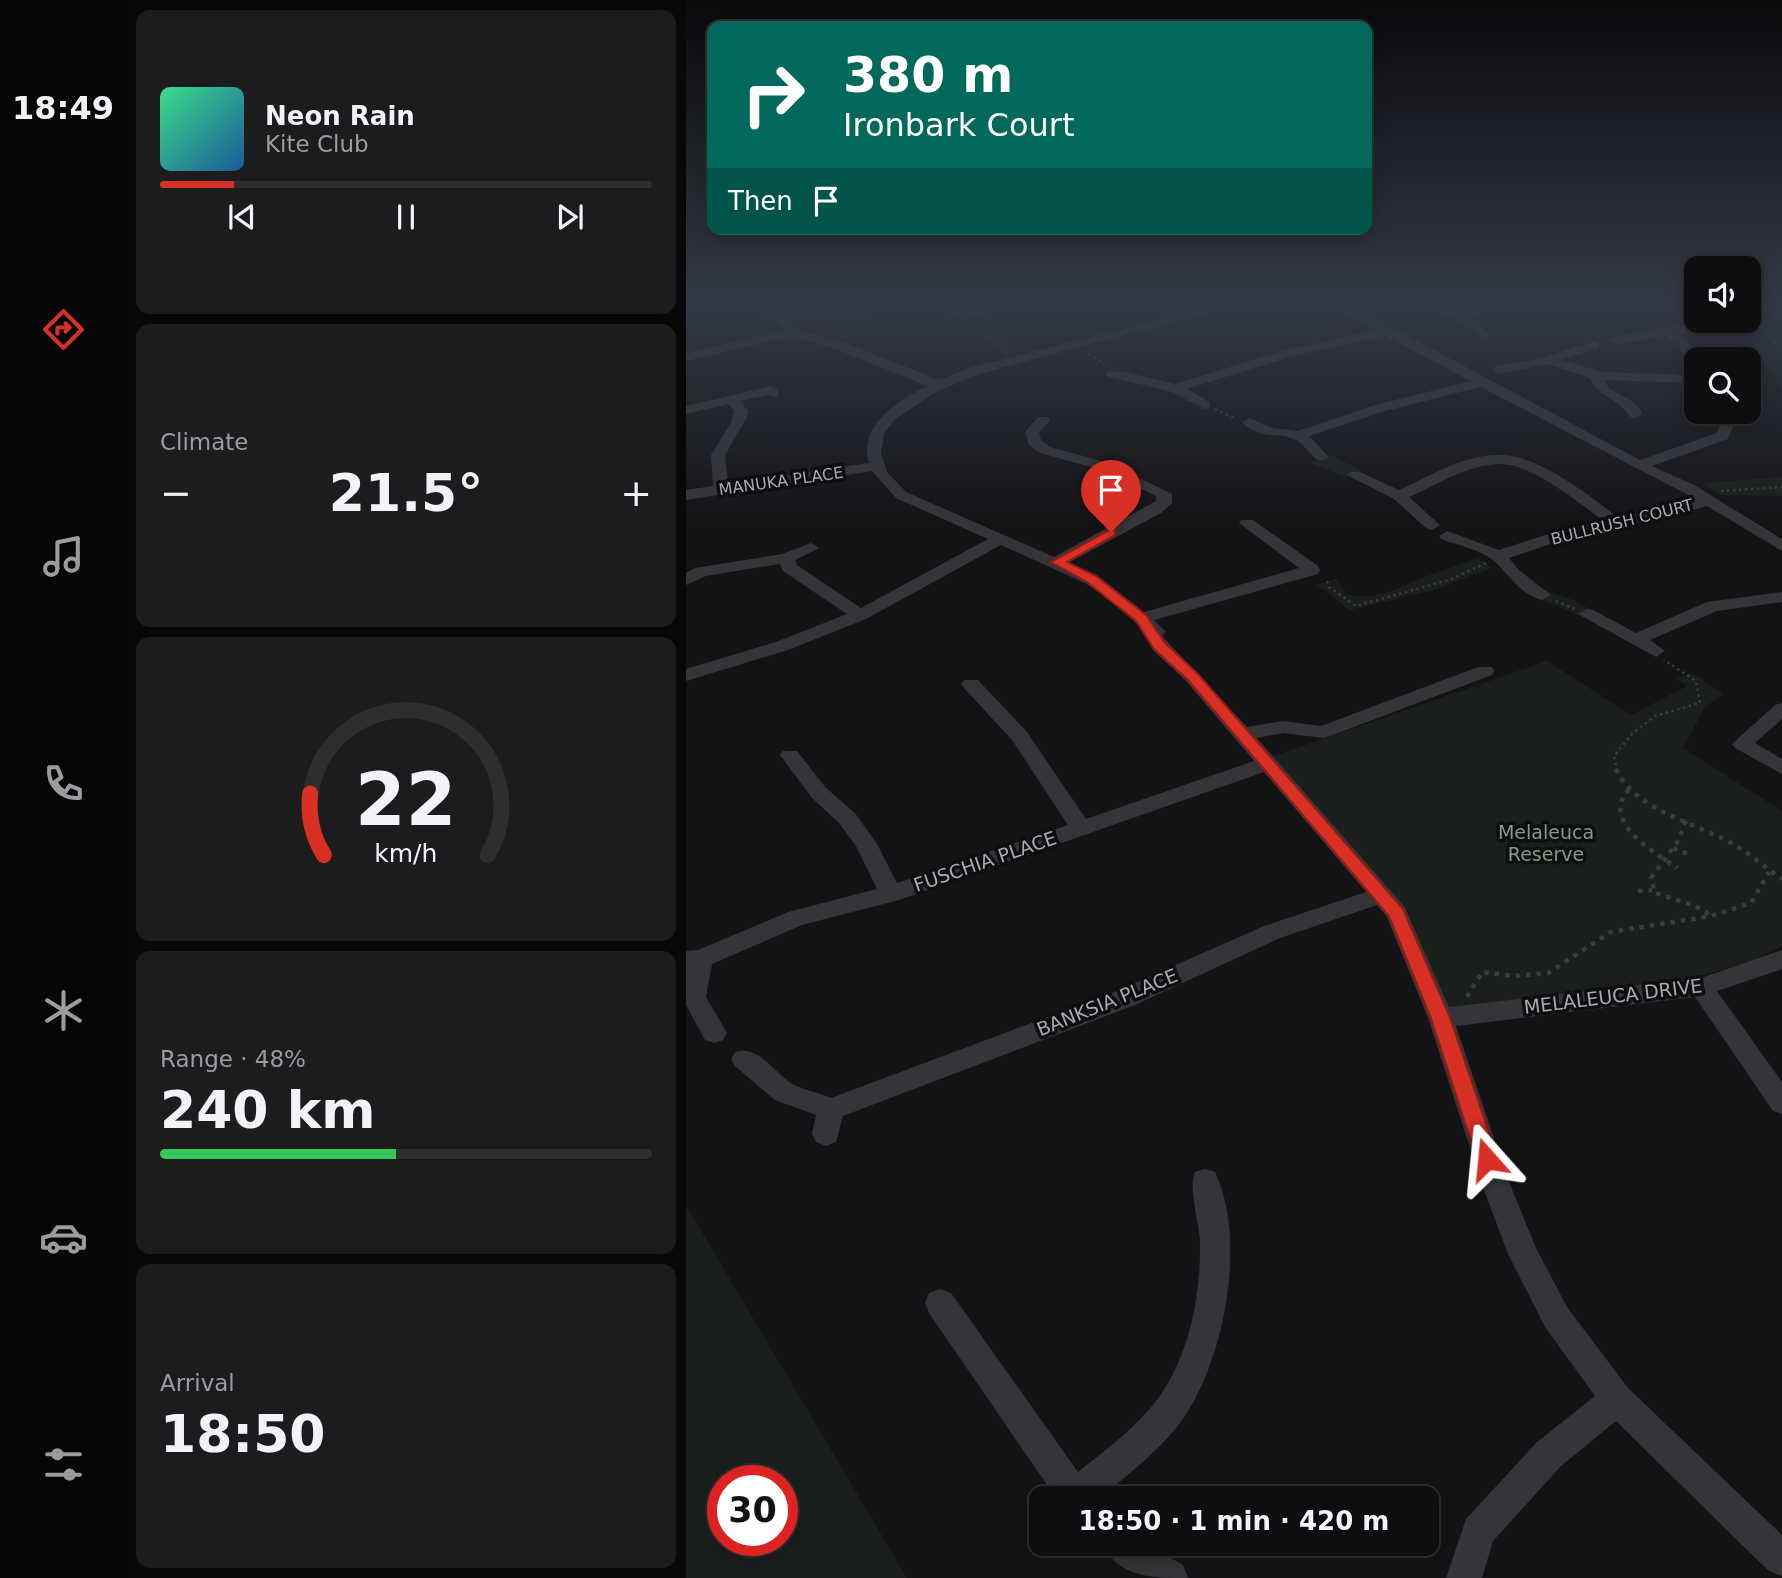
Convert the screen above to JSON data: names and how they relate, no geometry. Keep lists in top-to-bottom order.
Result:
{
  "streets": {
    "street": [
      "MANUKA PLACE",
      "BULLRUSH COURT",
      "FUSCHIA PLACE",
      "MELALEUCA DRIVE",
      "BANKSIA PLACE"
    ]
  },
  "parks": ["Melaleuca Reserve"],
  "page": {
    "tabs": "18:49",
    "turn": ["380 m", "Ironbark Court"],
    "song": ["Neon Rain", "Kite Club"],
    "then": "Then",
    "tile": [
      "Climate",
      ["Range · 48%", "240 km"],
      ["Arrival", "18:50"]
    ],
    "heat": ["−", "21.5°", "+"],
    "limit": "30",
    "trip": "18:50 · 1 min · 420 m",
    "gauge": ["22", "km/h"]
  }
}
